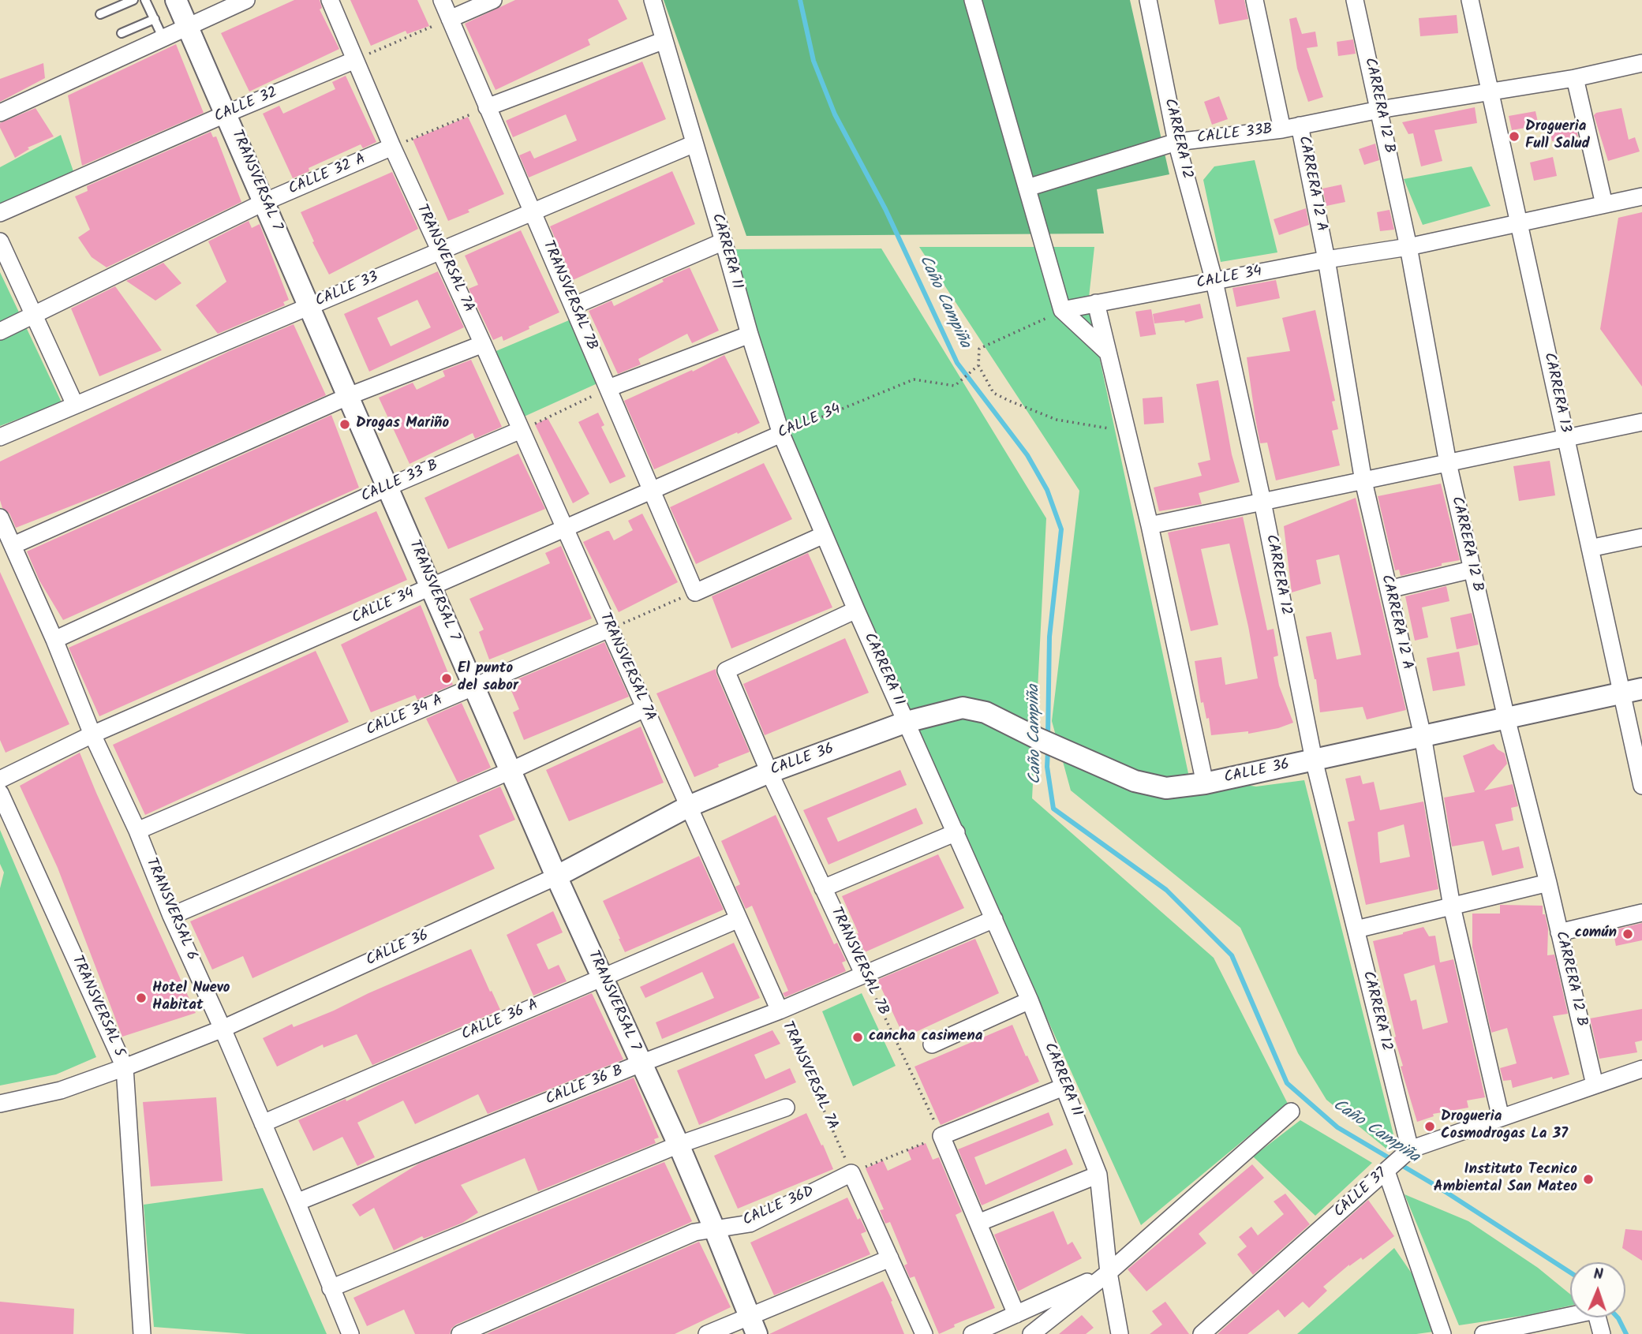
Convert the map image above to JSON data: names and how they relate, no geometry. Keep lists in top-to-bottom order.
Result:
{
  "streets": {
    "street": [
      "CALLE 32",
      "CARRERA 12 B",
      "CALLE 33B",
      "CARRERA 12",
      "CALLE 32 A",
      "TRANSVERSAL 7",
      "CARRERA 12 A",
      "CARRERA 11",
      "TRANSVERSAL 7A",
      "CALLE 34",
      "CALLE 33",
      "TRANSVERSAL 7B",
      "CARRERA 13",
      "CALLE 33 B",
      "CALLE 34 A",
      "CALLE 36",
      "TRANSVERSAL 6",
      "TRANSVERSAL 5",
      "CALLE 36 A",
      "CALLE 36 B",
      "CALLE 37",
      "CALLE 36D"
    ]
  },
  "crossings": [
    ["CALLE 32", "TRANSVERSAL 7"],
    ["CALLE 32", "TRANSVERSAL 7A"],
    ["CARRERA 12 B", "CALLE 33B"],
    ["CARRERA 12 B", "CALLE 34"],
    ["CARRERA 12 B", "CALLE 36"],
    ["CARRERA 12 B", "CALLE 37"],
    ["CALLE 33B", "CARRERA 12"],
    ["CALLE 33B", "CARRERA 12 A"],
    ["CALLE 33B", "CARRERA 13"],
    ["CARRERA 12", "CALLE 34"],
    ["CARRERA 12", "CALLE 36"],
    ["CARRERA 12", "CALLE 37"],
    ["CALLE 32 A", "TRANSVERSAL 7"],
    ["CALLE 32 A", "TRANSVERSAL 7A"],
    ["TRANSVERSAL 7", "CALLE 34"],
    ["TRANSVERSAL 7", "CALLE 33"],
    ["TRANSVERSAL 7", "CALLE 33 B"],
    ["TRANSVERSAL 7", "CALLE 34 A"],
    ["TRANSVERSAL 7", "CALLE 36"],
    ["TRANSVERSAL 7", "CALLE 36 A"],
    ["TRANSVERSAL 7", "CALLE 36 B"],
    ["TRANSVERSAL 7", "CALLE 36D"],
    ["CARRERA 12 A", "CALLE 34"],
    ["CARRERA 12 A", "CALLE 36"],
    ["CARRERA 12 A", "CALLE 37"],
    ["CARRERA 11", "CALLE 34"],
    ["CARRERA 11", "CALLE 33"],
    ["CARRERA 11", "TRANSVERSAL 7B"],
    ["CARRERA 11", "CALLE 36"],
    ["CARRERA 11", "CALLE 36 B"],
    ["TRANSVERSAL 7A", "CALLE 34"],
    ["TRANSVERSAL 7A", "CALLE 33"],
    ["TRANSVERSAL 7A", "CALLE 33 B"],
    ["TRANSVERSAL 7A", "CALLE 34 A"],
    ["TRANSVERSAL 7A", "CALLE 36"],
    ["TRANSVERSAL 7A", "CALLE 36 A"],
    ["TRANSVERSAL 7A", "CALLE 36 B"],
    ["TRANSVERSAL 7A", "CALLE 36D"],
    ["CALLE 34", "TRANSVERSAL 7B"],
    ["CALLE 34", "CARRERA 13"],
    ["CALLE 34", "TRANSVERSAL 6"],
    ["CALLE 33", "TRANSVERSAL 7B"],
    ["TRANSVERSAL 7B", "CALLE 36"],
    ["TRANSVERSAL 7B", "CALLE 36 B"],
    ["CARRERA 13", "CALLE 36"],
    ["CALLE 33 B", "TRANSVERSAL 6"],
    ["CALLE 34 A", "TRANSVERSAL 6"],
    ["CALLE 36", "TRANSVERSAL 6"],
    ["CALLE 36", "TRANSVERSAL 5"],
    ["TRANSVERSAL 6", "CALLE 36 A"],
    ["TRANSVERSAL 6", "CALLE 36 B"]
  ],
  "water": ["Caño Campiña"],
  "places": [
    "Drogueria Full Salud",
    "Drogas Mariño",
    "El punto del sabor",
    "común",
    "Hotel Nuevo Habitat",
    "cancha casimena",
    "Drogueria Cosmodrogas La 37",
    "Instituto Tecnico Ambiental San Mateo"
  ],
  "north": "top"
}
